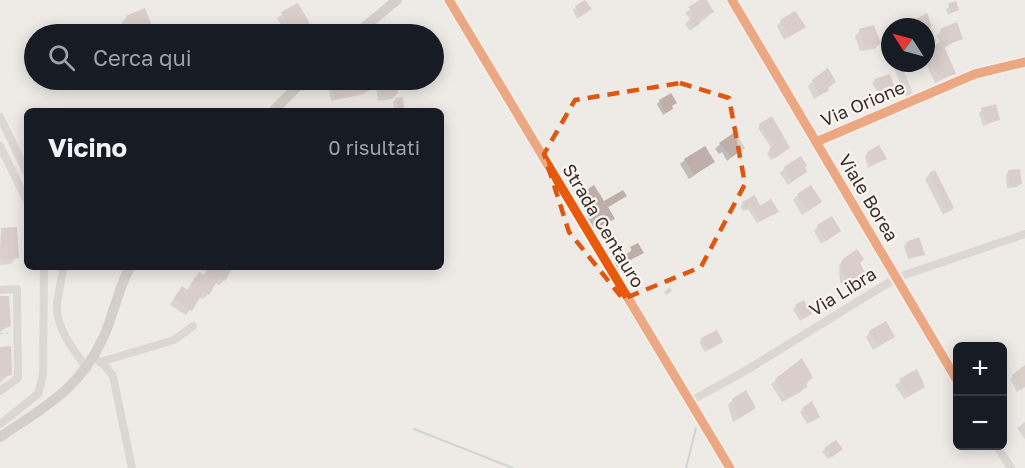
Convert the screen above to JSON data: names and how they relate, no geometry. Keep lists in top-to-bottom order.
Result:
{
  "streets": {
    "street": [
      "Via Orione",
      "Viale Borea",
      "Strada Centauro",
      "Via Libra"
    ]
  },
  "crossings": [
    ["Via Orione", "Viale Borea"],
    ["Viale Borea", "Via Libra"],
    ["Strada Centauro", "Via Libra"]
  ],
  "north": "top left",
  "page": {
    "search": "Cerca qui",
    "heading": ["Vicino", "0 risultati"],
    "map_buttons": ["+", "−"]
  }
}
